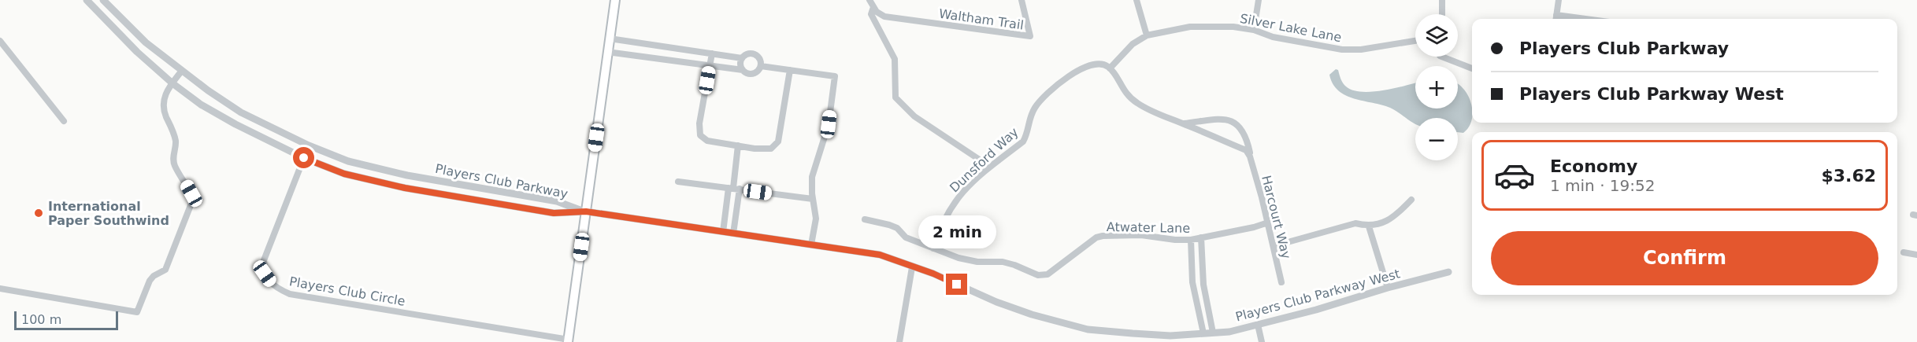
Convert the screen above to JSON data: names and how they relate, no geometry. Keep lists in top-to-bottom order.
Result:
{
  "streets": {
    "street": [
      "Waltham Trail",
      "Silver Lake Lane",
      "Dunsford Way",
      "Players Club Parkway",
      "Harcourt Way",
      "Atwater Lane",
      "Players Club Circle",
      "Players Club Parkway West"
    ]
  },
  "crossings": [
    ["Silver Lake Lane", "Dunsford Way"],
    ["Silver Lake Lane", "Harcourt Way"],
    ["Dunsford Way", "Harcourt Way"],
    ["Dunsford Way", "Atwater Lane"],
    ["Players Club Parkway", "Players Club Circle"],
    ["Players Club Parkway", "Players Club Parkway West"],
    ["Harcourt Way", "Atwater Lane"]
  ],
  "places": ["International Paper Southwind"],
  "scale_bar": "100 m",
  "page": {
    "map_buttons": ["+", "−"],
    "banner": ["Players Club Parkway", "Players Club Parkway West"],
    "list": [
      {
        "name": "Economy",
        "note": "1 min · 19:52",
        "value": "$3.62"
      }
    ],
    "bubble": "2 min",
    "buttons": "Confirm",
    "scale": "100 m"
  }
}
